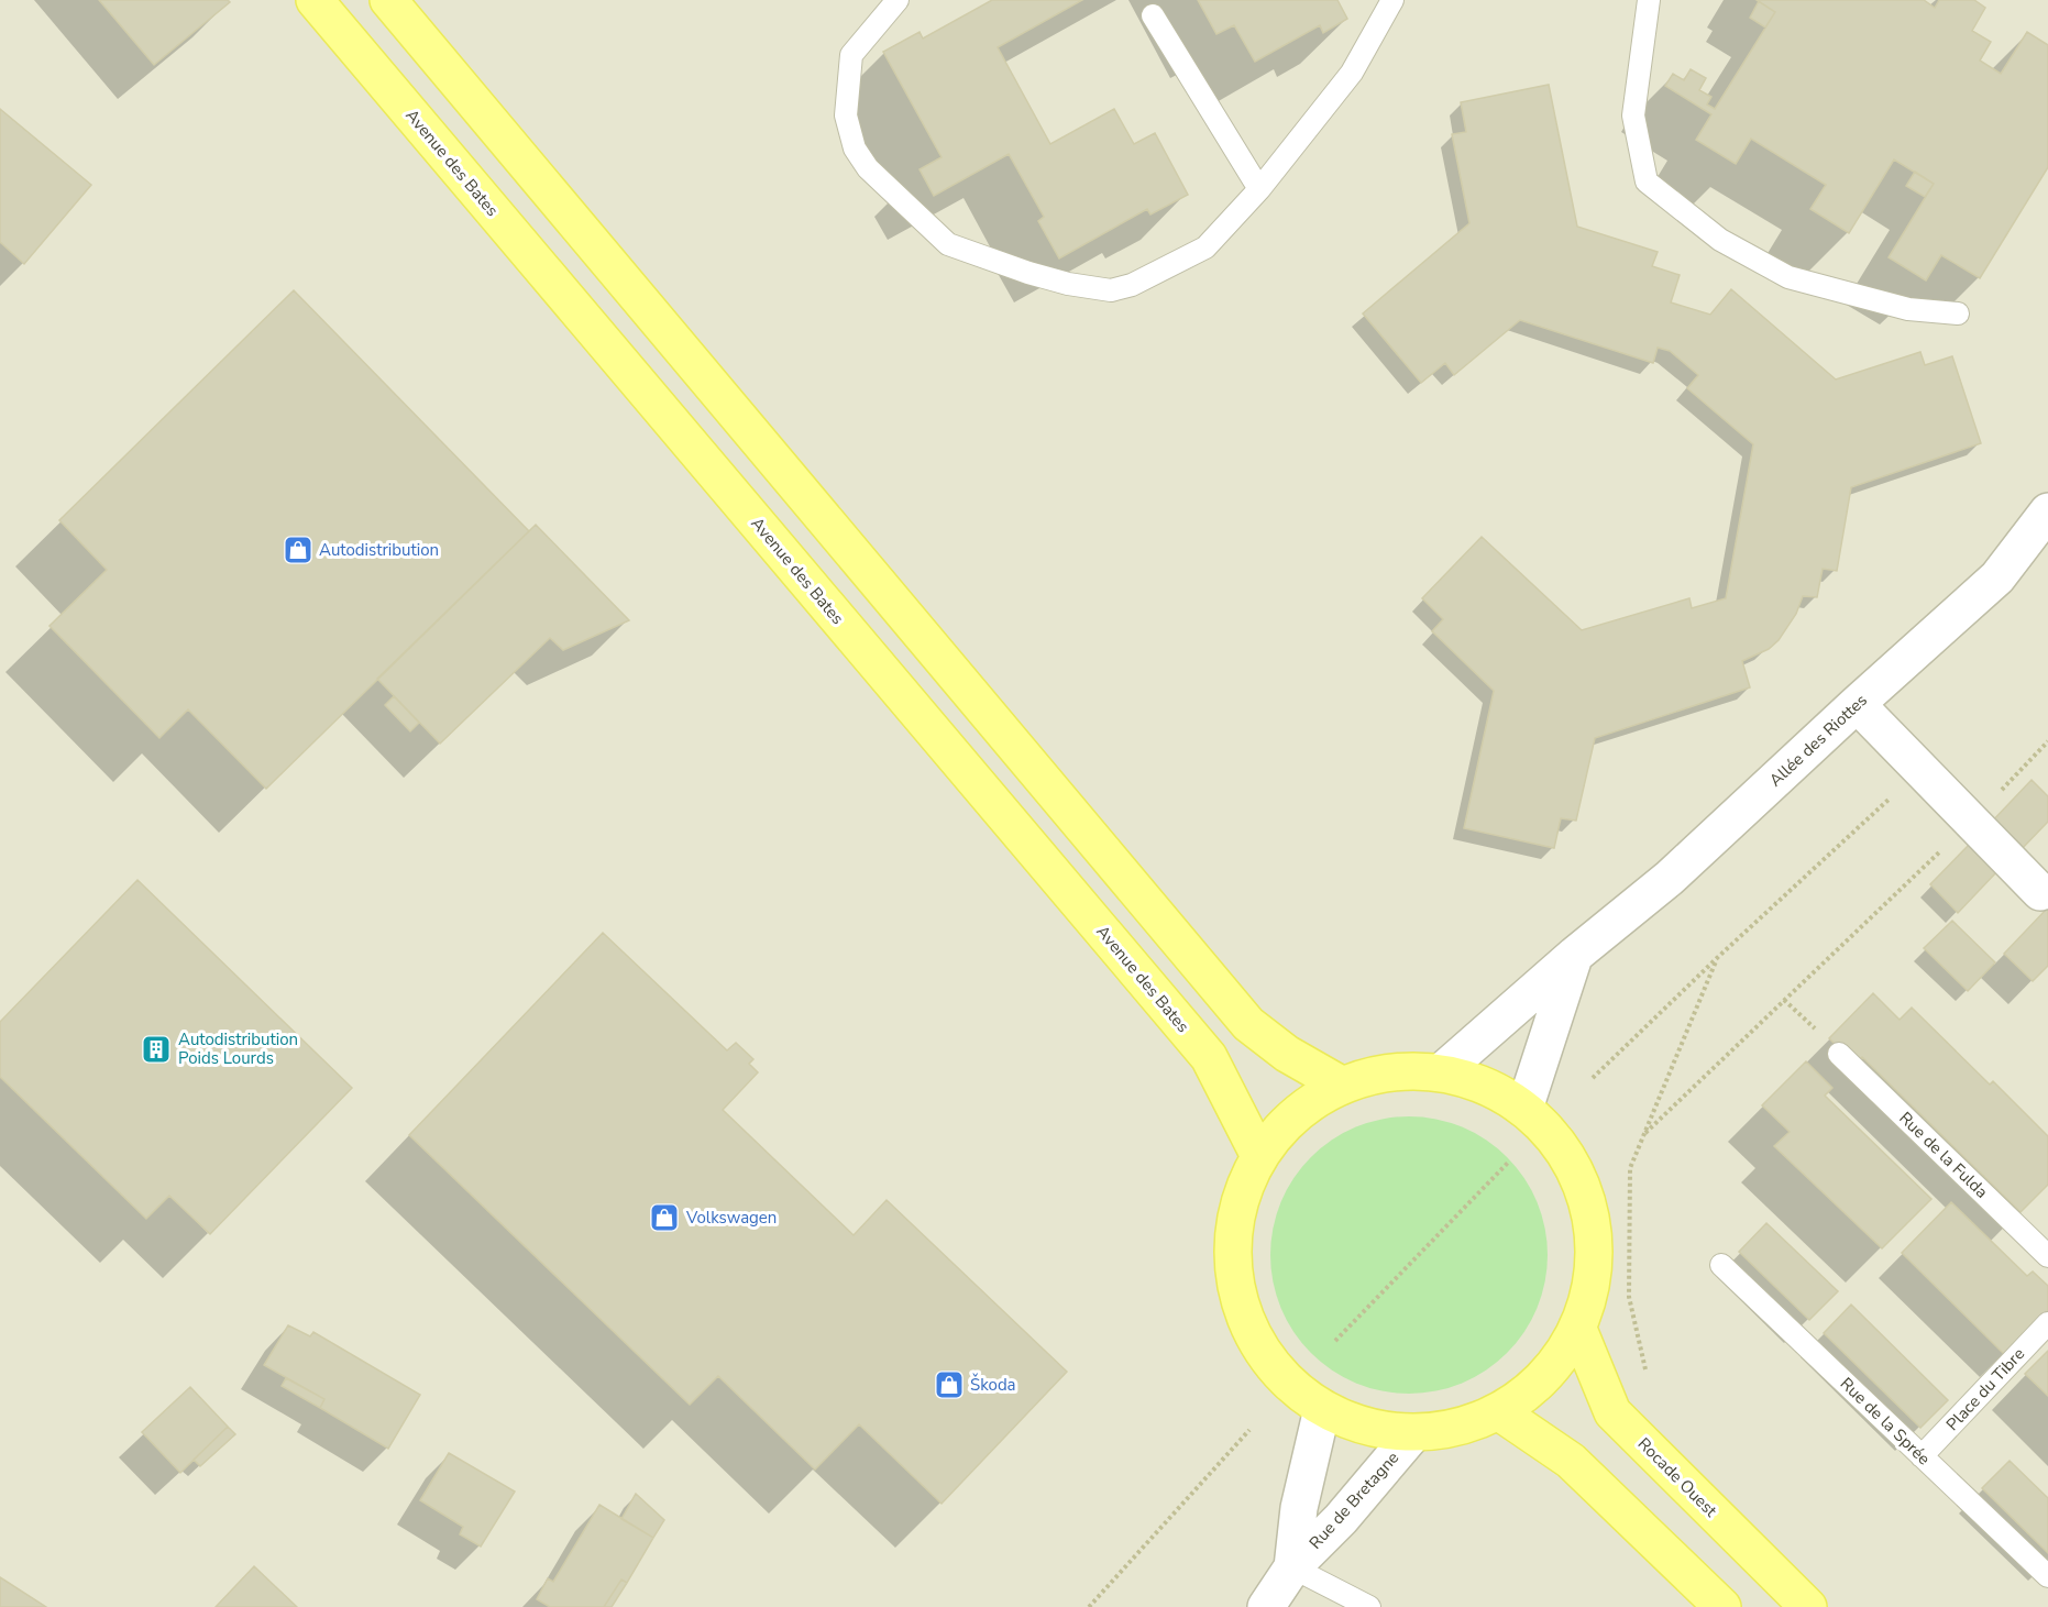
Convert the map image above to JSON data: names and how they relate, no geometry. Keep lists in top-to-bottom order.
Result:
{
  "streets": {
    "main road": ["Avenue des Bates", "Rocade Ouest"],
    "street": ["Allée des Riottes", "Rue de Bretagne"],
    "lane": ["Rue de la Fulda", "Place du Tibre", "Rue de la Sprée"]
  },
  "crossings": [
    ["Place du Tibre", "Rue de la Sprée"]
  ],
  "places": {
    "shop": ["Autodistribution", "Volkswagen", "Škoda"],
    "building": ["Autodistribution Poids Lourds"]
  }
}
